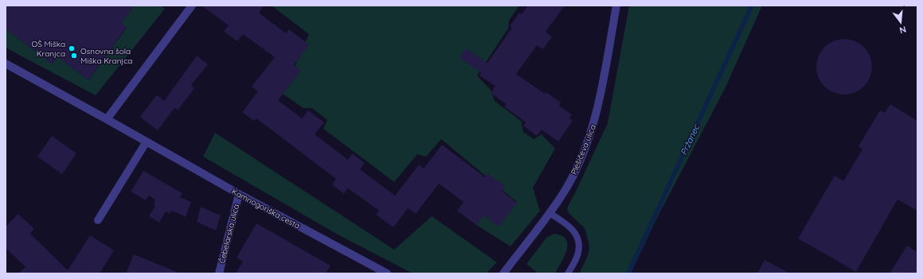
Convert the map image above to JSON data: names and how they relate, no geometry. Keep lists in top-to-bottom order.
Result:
{
  "streets": {
    "street": ["Plešičeva ulica", "Kamnogoriška cesta", "Čebelarska ulica"]
  },
  "crossings": [
    ["Kamnogoriška cesta", "Čebelarska ulica"]
  ],
  "water": ["Pržanec"],
  "places": ["OŠ Miška Kranjca", "Osnovna šola Miška Kranjca"],
  "north": "bottom"
}
